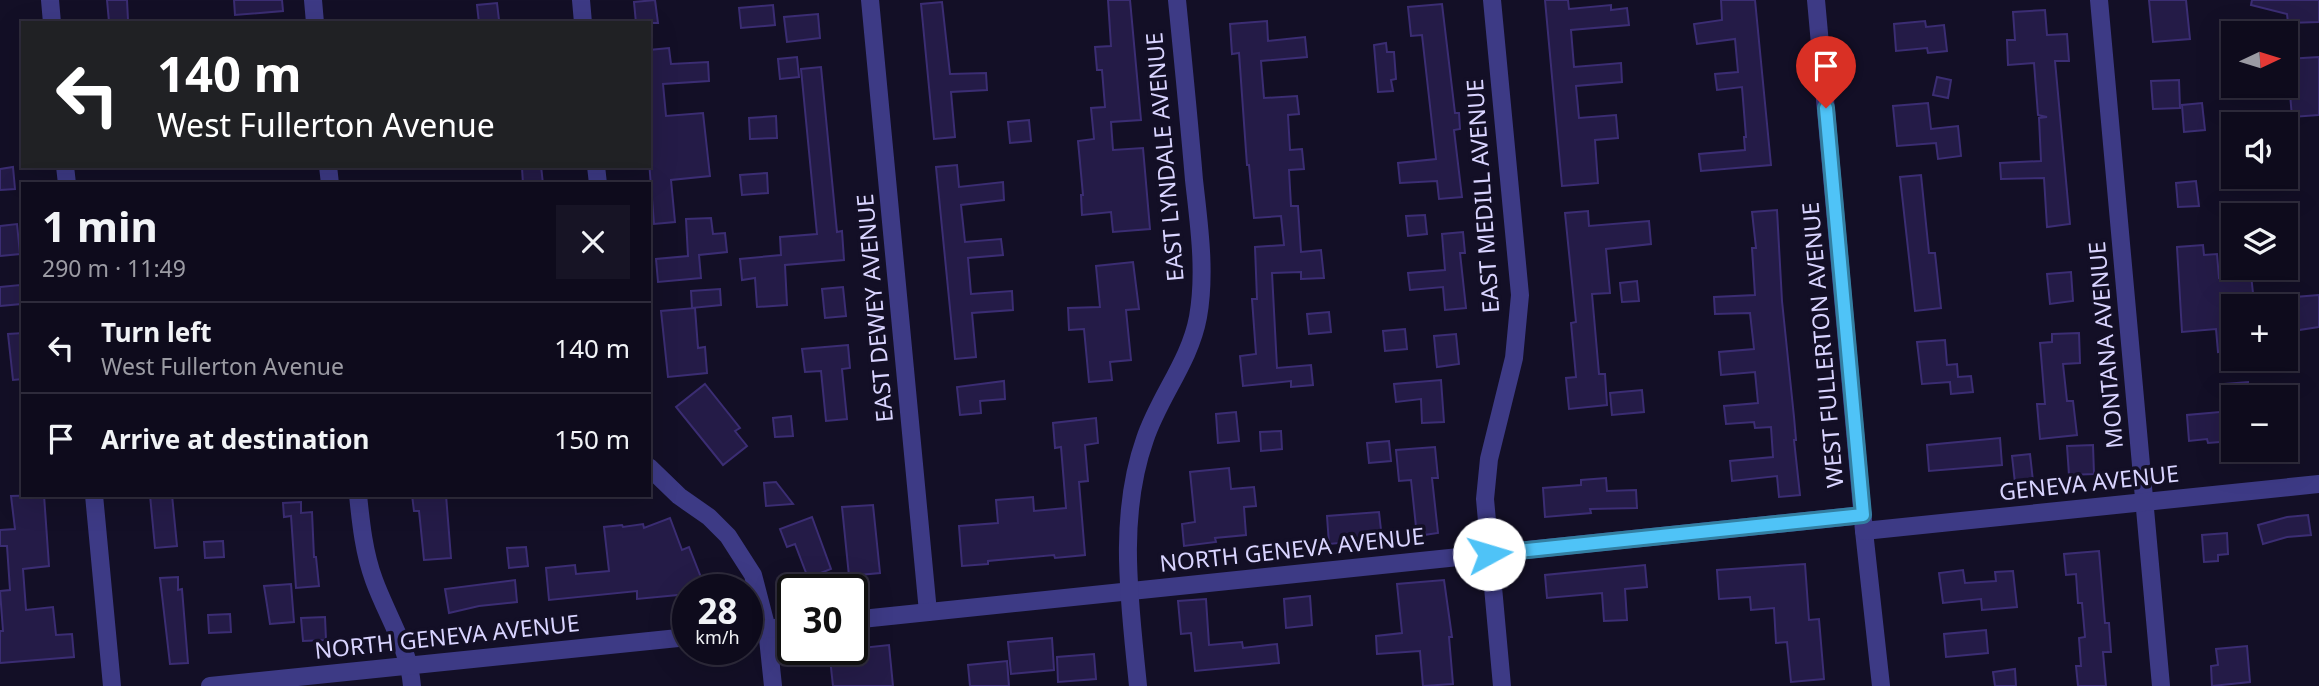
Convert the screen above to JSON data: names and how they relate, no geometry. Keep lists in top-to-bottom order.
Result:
{
  "streets": {
    "street": [
      "EAST LYNDALE AVENUE",
      "EAST MEDILL AVENUE",
      "EAST DEWEY AVENUE",
      "WEST FULLERTON AVENUE",
      "MONTANA AVENUE",
      "GENEVA AVENUE",
      "NORTH GENEVA AVENUE"
    ]
  },
  "crossings": [
    ["EAST LYNDALE AVENUE", "NORTH GENEVA AVENUE"],
    ["EAST MEDILL AVENUE", "NORTH GENEVA AVENUE"],
    ["EAST DEWEY AVENUE", "NORTH GENEVA AVENUE"],
    ["WEST FULLERTON AVENUE", "GENEVA AVENUE"],
    ["WEST FULLERTON AVENUE", "NORTH GENEVA AVENUE"],
    ["MONTANA AVENUE", "GENEVA AVENUE"],
    ["GENEVA AVENUE", "NORTH GENEVA AVENUE"]
  ],
  "north": "right",
  "page": {
    "map_buttons": ["+", "−"],
    "turn": ["140 m", "West Fullerton Avenue"],
    "heading": ["1 min", "290 m · 11:49"],
    "list": [
      {
        "name": "Turn left",
        "note": "West Fullerton Avenue",
        "value": "140 m"
      },
      {
        "name": "Arrive at destination",
        "value": "150 m"
      }
    ],
    "speed": "28 km/h",
    "limit": "30"
  }
}
